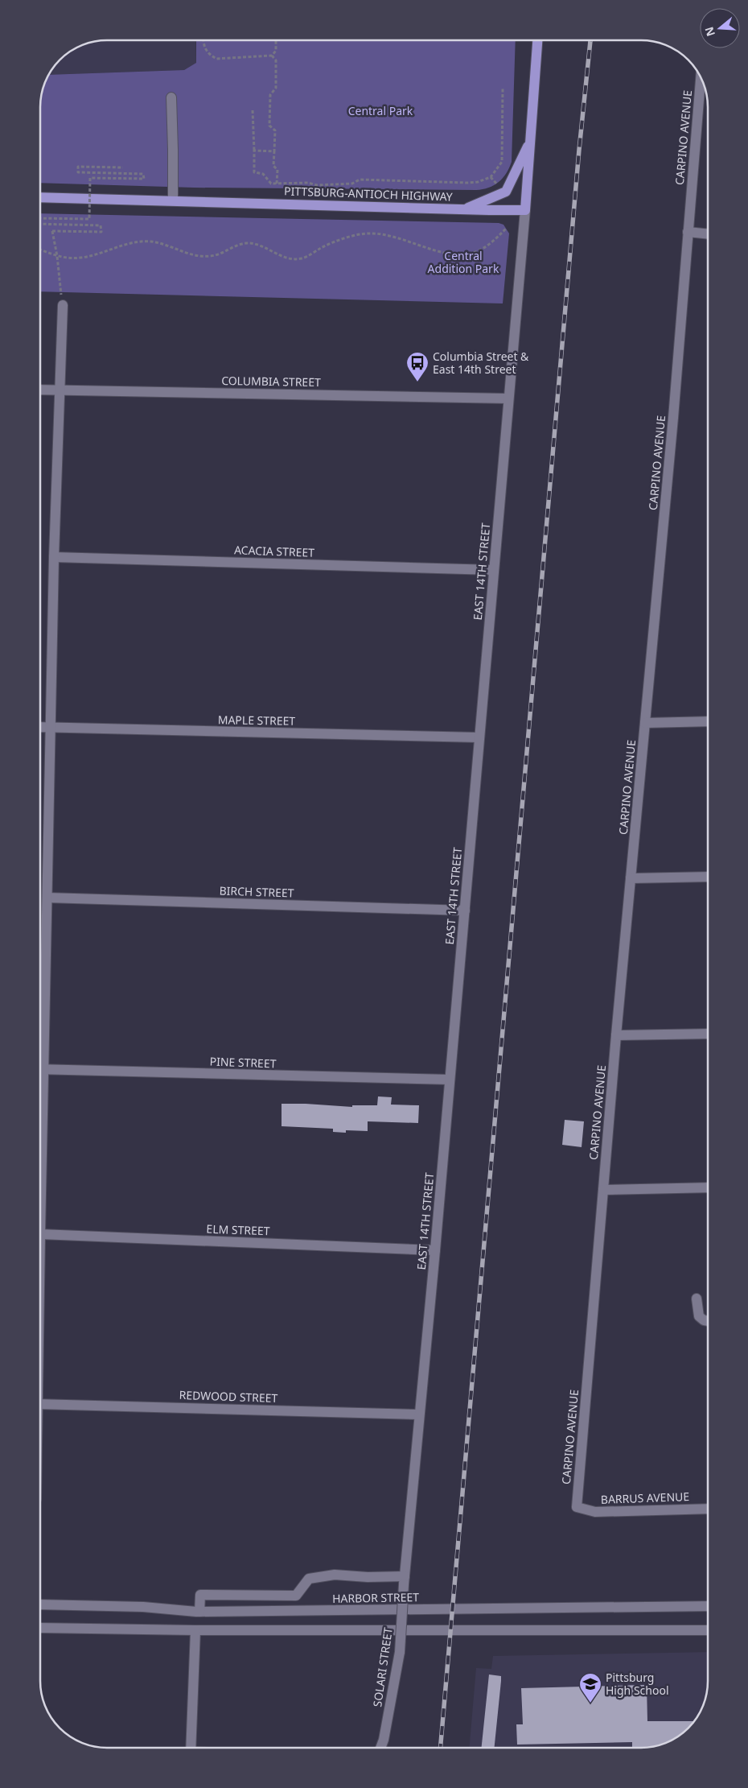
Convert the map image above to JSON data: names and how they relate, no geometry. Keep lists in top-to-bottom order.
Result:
{
  "streets": {
    "main road": ["PITTSBURG-ANTIOCH HIGHWAY"],
    "street": [
      "CARPINO AVENUE",
      "COLUMBIA STREET",
      "ACACIA STREET",
      "EAST 14TH STREET",
      "MAPLE STREET",
      "BIRCH STREET",
      "PINE STREET",
      "ELM STREET",
      "REDWOOD STREET",
      "BARRUS AVENUE",
      "HARBOR STREET",
      "SOLARI STREET"
    ]
  },
  "crossings": [
    ["CARPINO AVENUE", "BARRUS AVENUE"],
    ["PITTSBURG-ANTIOCH HIGHWAY", "EAST 14TH STREET"],
    ["COLUMBIA STREET", "EAST 14TH STREET"],
    ["ACACIA STREET", "EAST 14TH STREET"],
    ["EAST 14TH STREET", "MAPLE STREET"],
    ["EAST 14TH STREET", "BIRCH STREET"],
    ["EAST 14TH STREET", "PINE STREET"],
    ["EAST 14TH STREET", "ELM STREET"],
    ["EAST 14TH STREET", "REDWOOD STREET"],
    ["EAST 14TH STREET", "SOLARI STREET"]
  ],
  "parks": ["Central Park", "Central Addition Park"],
  "places": {
    "bus stop": ["Columbia Street & East 14th Street"],
    "school or university": ["Pittsburg High School"]
  },
  "north": "left"
}
